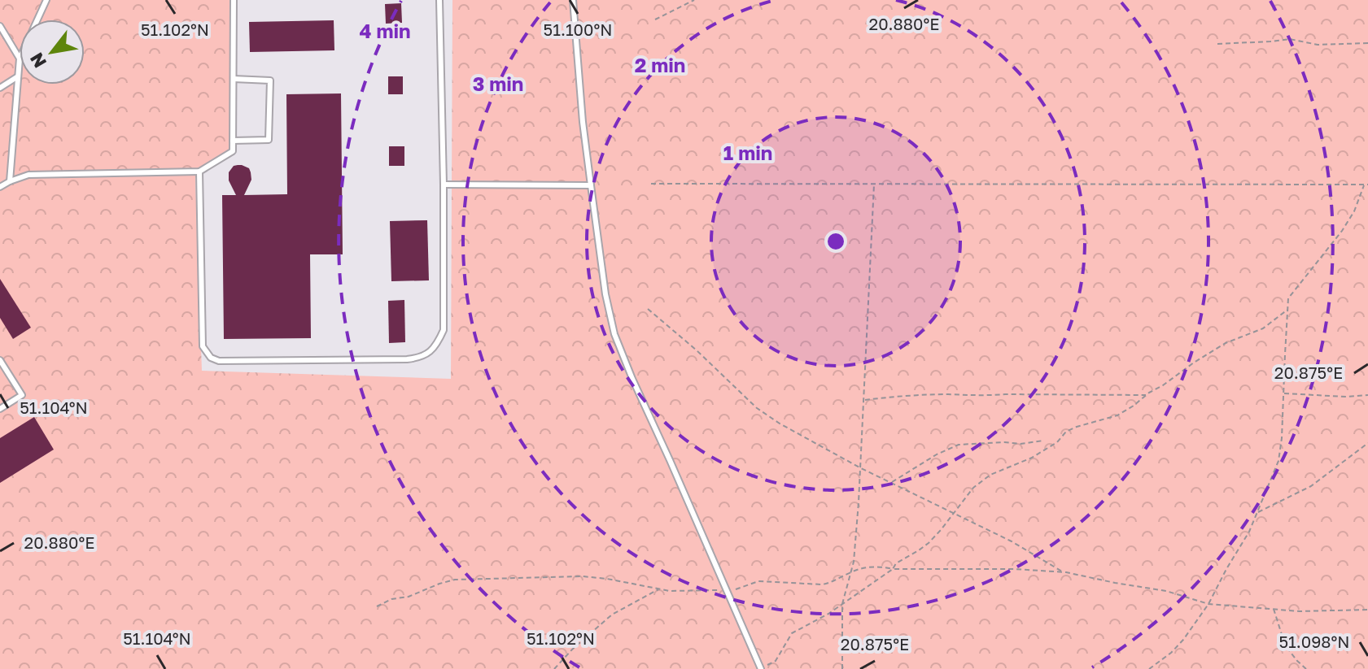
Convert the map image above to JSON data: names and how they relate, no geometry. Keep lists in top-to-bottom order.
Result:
{
  "north": "bottom left",
  "coordinates": [
    "20.880°E",
    "51.102°N",
    "51.100°N",
    "20.875°E",
    "51.104°N",
    "51.098°N"
  ],
  "rings": [
    "4 min",
    "2 min",
    "3 min",
    "1 min"
  ]
}
